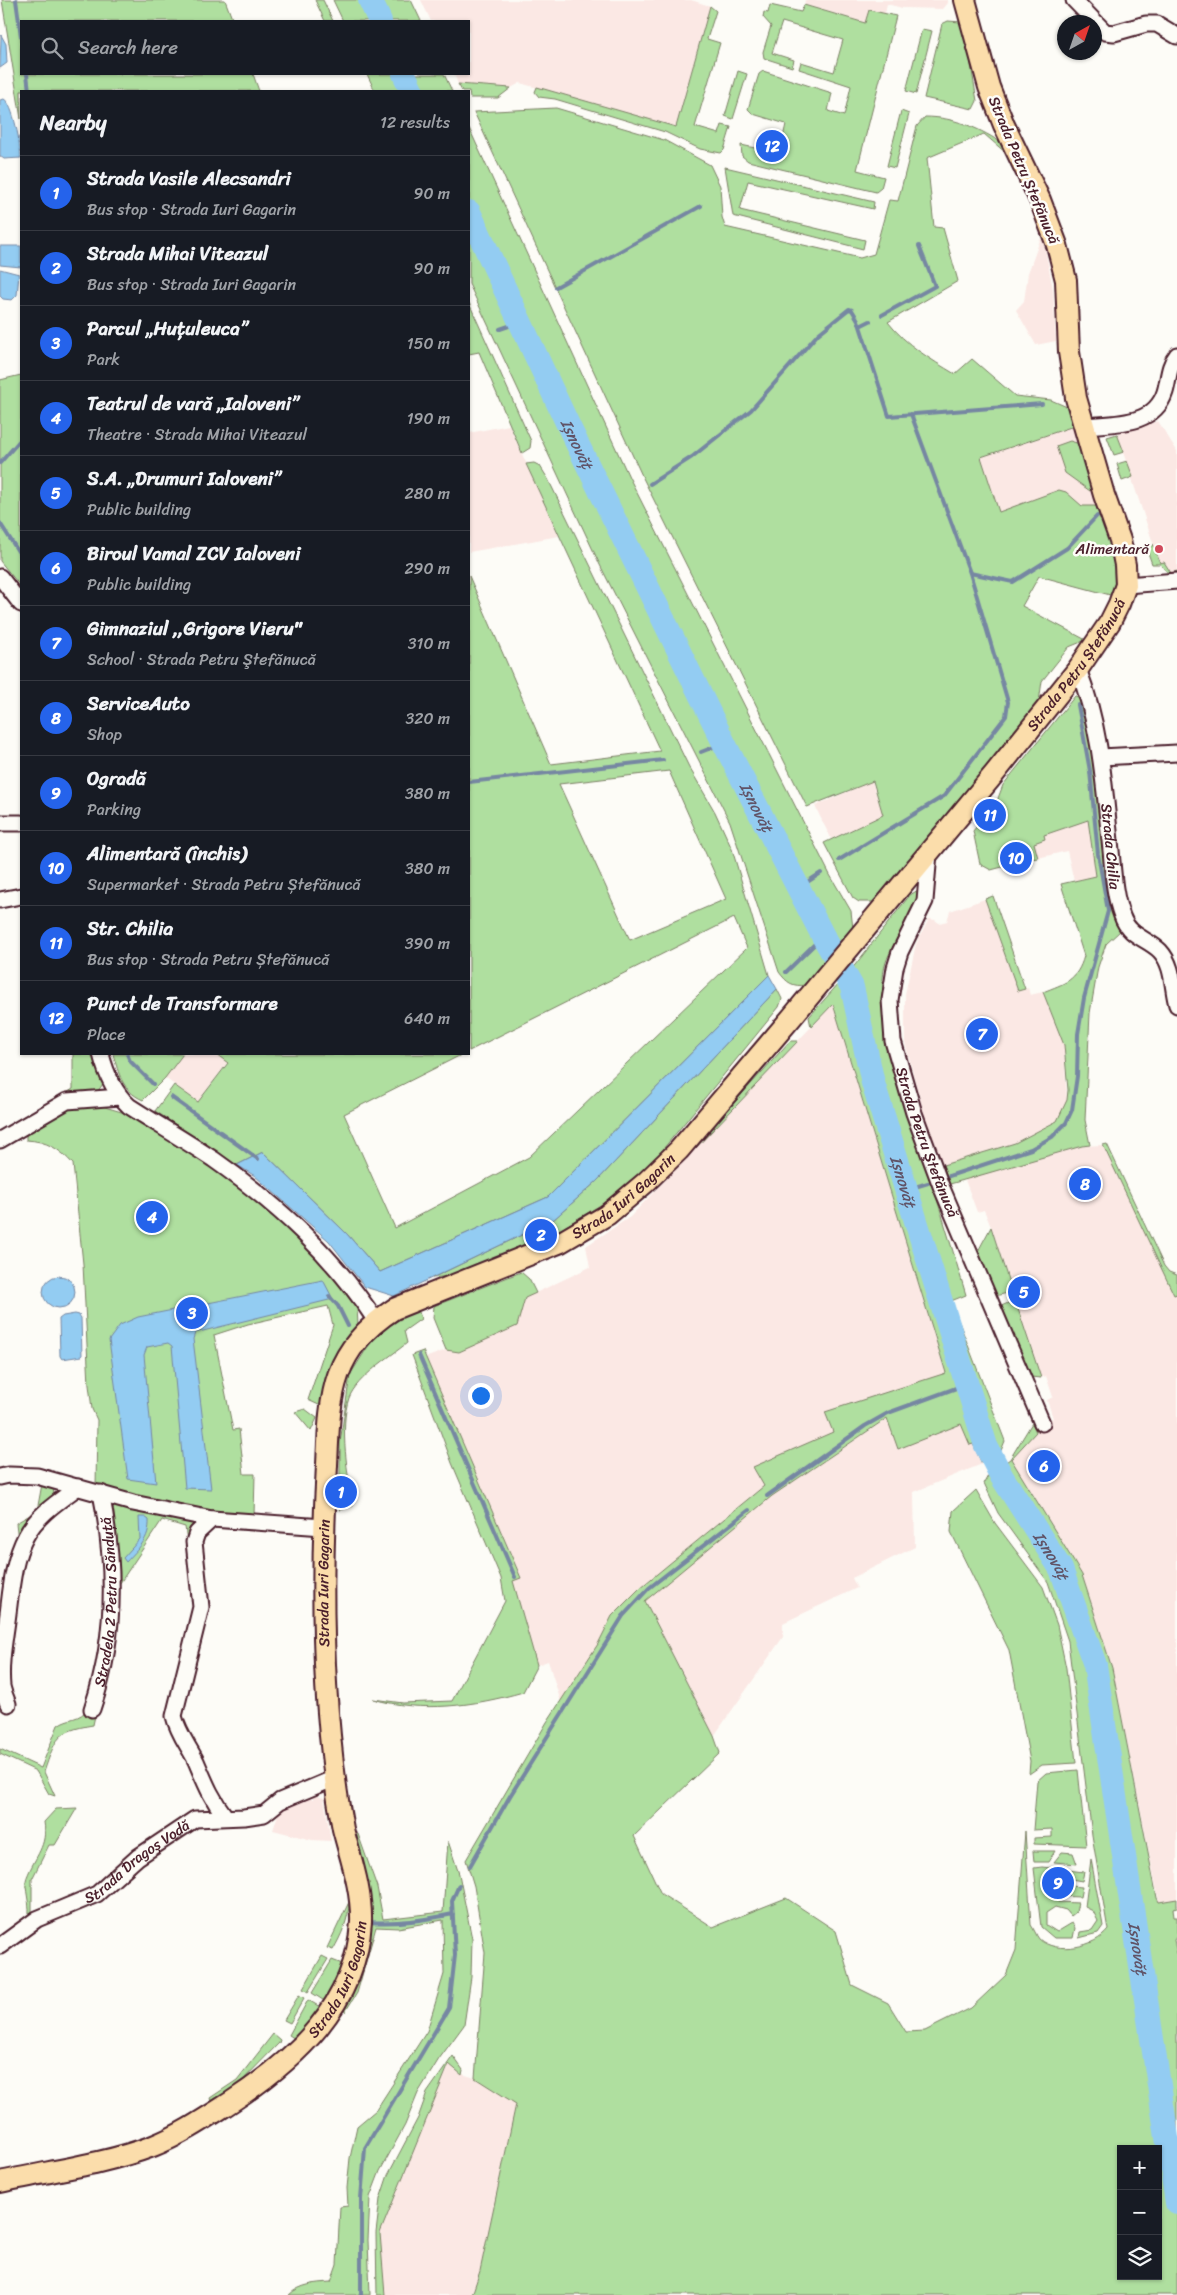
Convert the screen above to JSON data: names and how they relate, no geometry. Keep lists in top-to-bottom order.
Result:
{
  "streets": {
    "main road": ["Strada Petru Ștefănucă", "Strada Iuri Gagarin"],
    "street": [
      "Strada Chilia",
      "Strada Petru Ştefănucă",
      "Stradela 2 Petru Sănduță",
      "Strada Dragoș Vodă"
    ]
  },
  "crossings": [
    ["Strada Petru Ștefănucă", "Strada Chilia"],
    ["Strada Petru Ștefănucă", "Strada Petru Ştefănucă"],
    ["Strada Petru Ștefănucă", "Strada Iuri Gagarin"],
    ["Strada Iuri Gagarin", "Strada Dragoș Vodă"]
  ],
  "water": ["Ișnovăț"],
  "places": ["Alimentară"],
  "north": "top right",
  "page": {
    "search": "Search here",
    "heading": ["Nearby", "12 results"],
    "pins": [
      "12",
      "11",
      "10",
      "7",
      "8",
      "4",
      "2",
      "5",
      "3",
      "6",
      "1",
      "9"
    ],
    "list": [
      {
        "mark": "1",
        "name": "Strada Vasile Alecsandri",
        "note": "Bus stop · Strada Iuri Gagarin",
        "value": "90 m"
      },
      {
        "mark": "2",
        "name": "Strada Mihai Viteazul",
        "note": "Bus stop · Strada Iuri Gagarin",
        "value": "90 m"
      },
      {
        "mark": "3",
        "name": "Parcul „Huțuleuca”",
        "note": "Park",
        "value": "150 m"
      },
      {
        "mark": "4",
        "name": "Teatrul de vară „Ialoveni”",
        "note": "Theatre · Strada Mihai Viteazul",
        "value": "190 m"
      },
      {
        "mark": "5",
        "name": "S.A. „Drumuri Ialoveni”",
        "note": "Public building",
        "value": "280 m"
      },
      {
        "mark": "6",
        "name": "Biroul Vamal ZCV Ialoveni",
        "note": "Public building",
        "value": "290 m"
      },
      {
        "mark": "7",
        "name": "Gimnaziul ,,Grigore Vieru\"",
        "note": "School · Strada Petru Ştefănucă",
        "value": "310 m"
      },
      {
        "mark": "8",
        "name": "ServiceAuto",
        "note": "Shop",
        "value": "320 m"
      },
      {
        "mark": "9",
        "name": "Ogradă",
        "note": "Parking",
        "value": "380 m"
      },
      {
        "mark": "10",
        "name": "Alimentară (închis)",
        "note": "Supermarket · Strada Petru Ștefănucă",
        "value": "380 m"
      },
      {
        "mark": "11",
        "name": "Str. Chilia",
        "note": "Bus stop · Strada Petru Ștefănucă",
        "value": "390 m"
      },
      {
        "mark": "12",
        "name": "Punct de Transformare",
        "note": "Place",
        "value": "640 m"
      }
    ],
    "map_buttons": ["+", "−"]
  }
}
